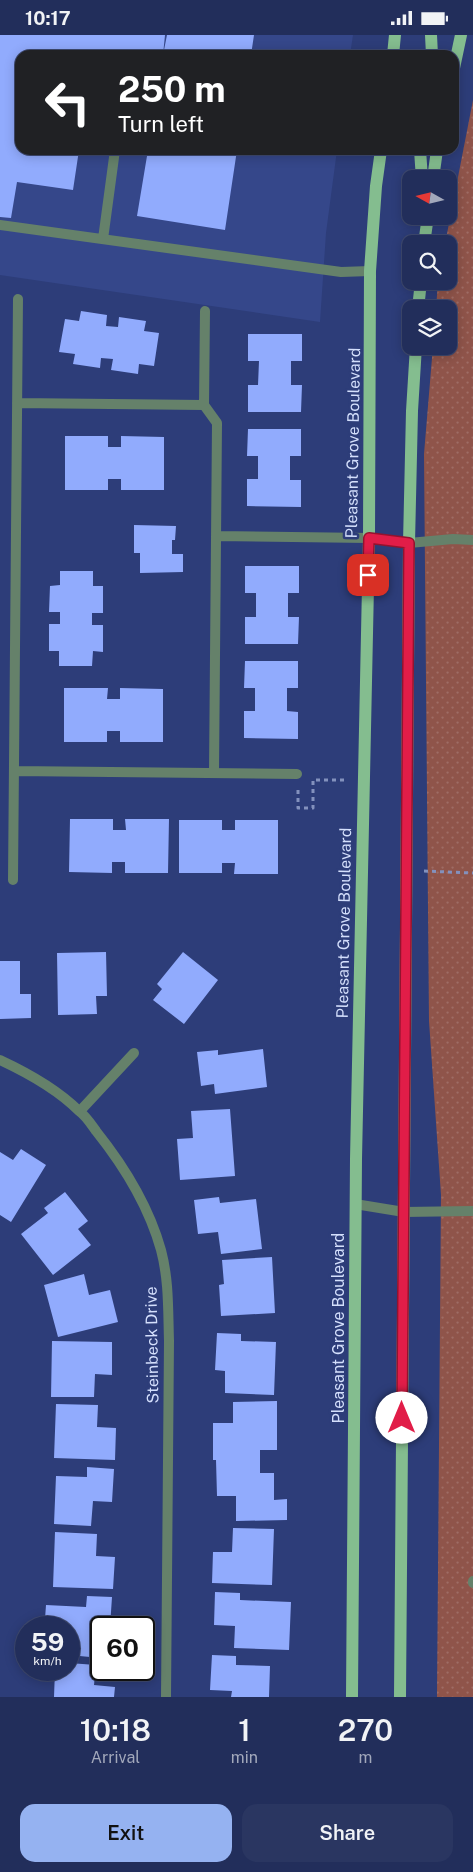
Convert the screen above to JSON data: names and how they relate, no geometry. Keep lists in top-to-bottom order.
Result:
{
  "streets": {
    "main road": ["Pleasant Grove Boulevard"],
    "street": ["Steinbeck Drive"]
  },
  "north": "left",
  "page": {
    "status": "10:17",
    "turn": ["250 m", "Turn left"],
    "speed": "59 km/h",
    "limit": "60",
    "eta": [
      "10:18",
      "Arrival",
      "1",
      "min",
      "270",
      "m"
    ],
    "buttons": ["Exit", "Share"]
  }
}
